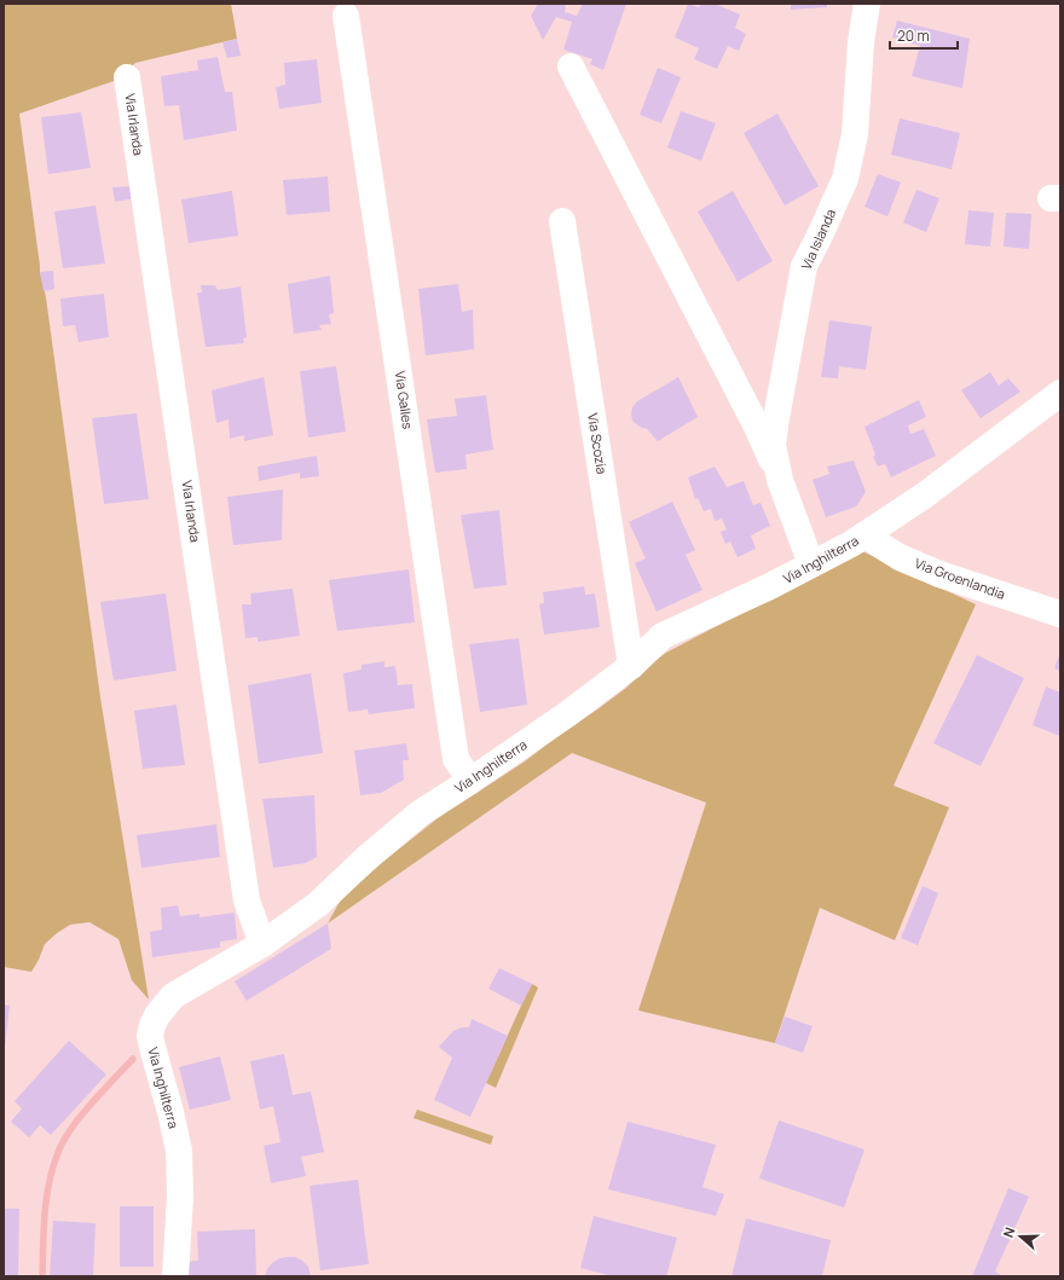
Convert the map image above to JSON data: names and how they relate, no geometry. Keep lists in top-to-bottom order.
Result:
{
  "streets": {
    "street": [
      "Via Irlanda",
      "Via Islanda",
      "Via Galles",
      "Via Scozia",
      "Via Inghilterra",
      "Via Groenlandia"
    ]
  },
  "crossings": [
    ["Via Irlanda", "Via Inghilterra"],
    ["Via Islanda", "Via Inghilterra"],
    ["Via Galles", "Via Inghilterra"],
    ["Via Scozia", "Via Inghilterra"],
    ["Via Inghilterra", "Via Groenlandia"]
  ],
  "scale_bar": "20 m",
  "north": "left"
}
